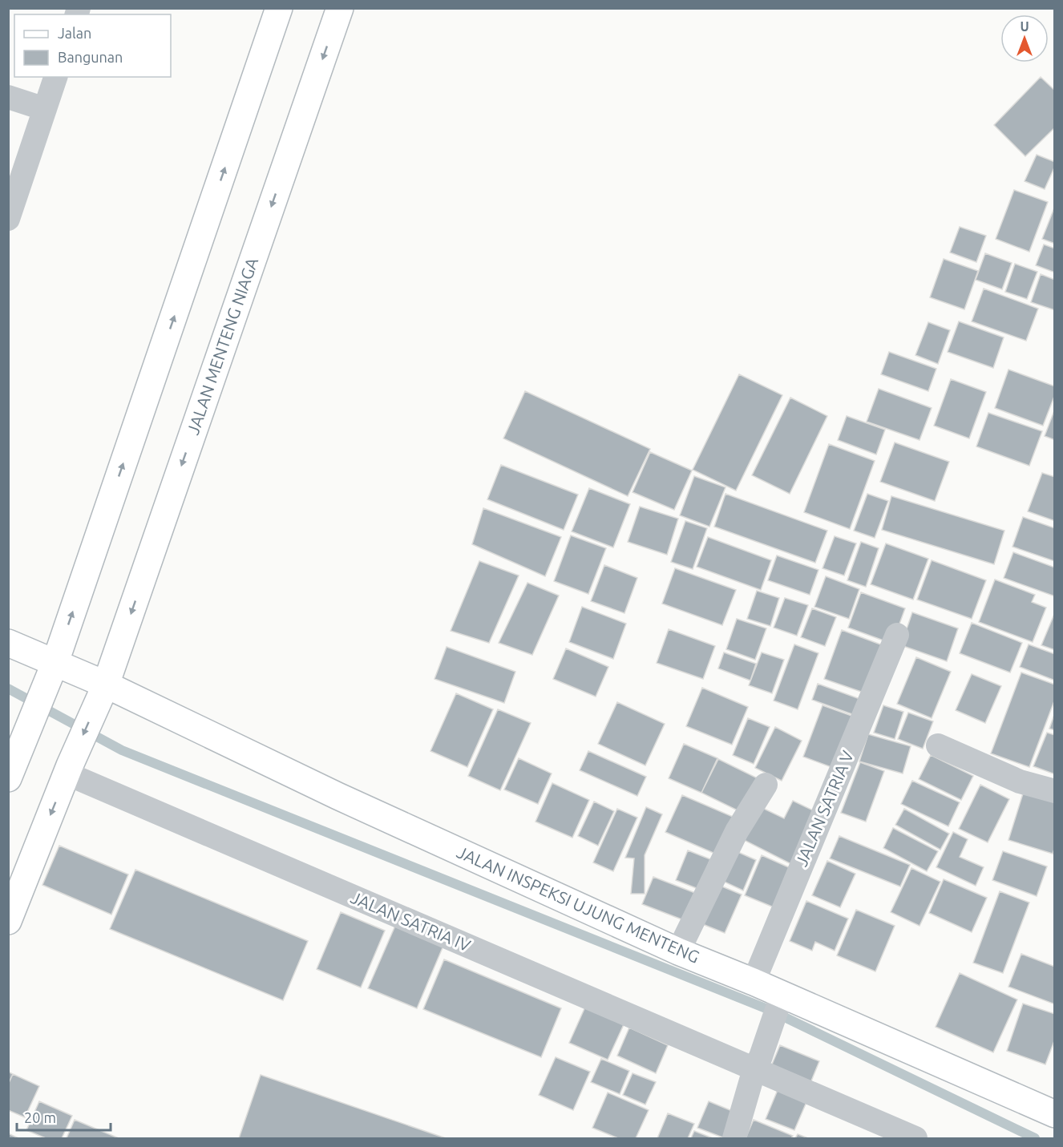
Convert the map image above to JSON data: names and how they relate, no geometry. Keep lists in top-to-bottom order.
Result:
{
  "streets": {
    "street": [
      "JALAN MENTENG NIAGA",
      "JALAN SATRIA V",
      "JALAN INSPEKSI UJUNG MENTENG",
      "JALAN SATRIA IV"
    ]
  },
  "crossings": [
    ["JALAN MENTENG NIAGA", "JALAN INSPEKSI UJUNG MENTENG"],
    ["JALAN MENTENG NIAGA", "JALAN SATRIA IV"],
    ["JALAN SATRIA V", "JALAN INSPEKSI UJUNG MENTENG"]
  ],
  "legend": ["Jalan", "Bangunan"],
  "scale_bar": "20 m",
  "north": "top"
}
